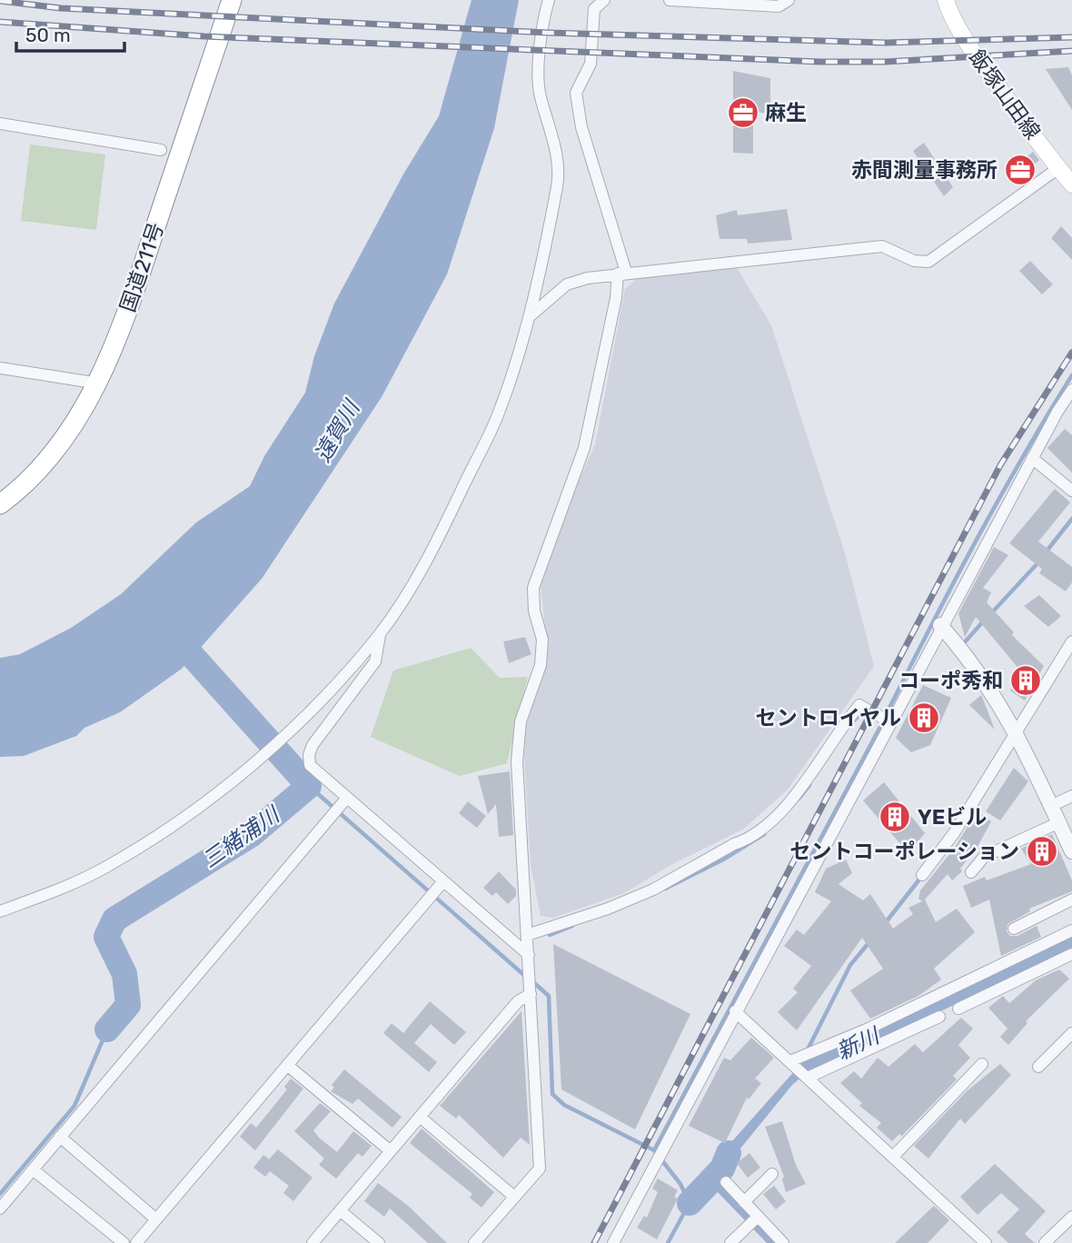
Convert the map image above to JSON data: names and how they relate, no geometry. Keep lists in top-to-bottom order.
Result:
{
  "streets": {
    "highway": ["国道211号"],
    "main road": ["飯塚山田線"]
  },
  "water": ["遠賀川", "三緒浦川", "新川"],
  "places": {
    "office": ["麻生", "赤間測量事務所"],
    "building": [
      "コーポ秀和",
      "セントロイヤル",
      "YEビル",
      "セントコーポレーション"
    ]
  },
  "scale_bar": "50 m"
}
